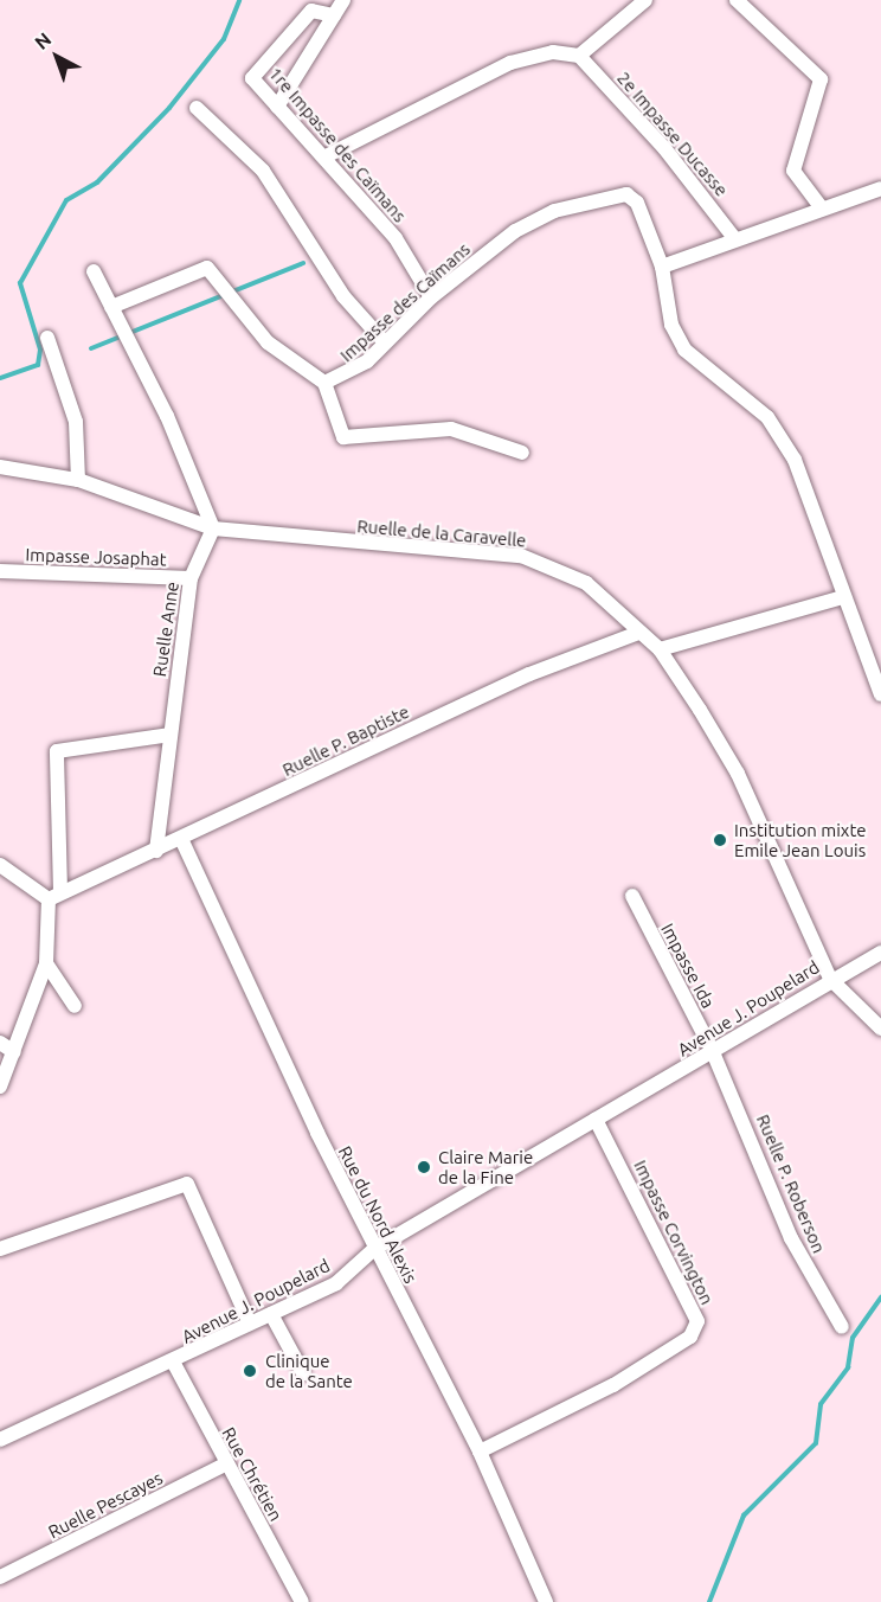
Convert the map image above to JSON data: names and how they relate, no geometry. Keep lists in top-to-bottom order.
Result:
{
  "streets": {
    "street": [
      "2e Impasse Ducasse",
      "1re Impasse des Caïmans",
      "Impasse des Caïmans",
      "Ruelle de la Caravelle",
      "Impasse Josaphat",
      "Ruelle Anne",
      "Ruelle P. Baptiste",
      "Impasse Ida",
      "Avenue J. Poupelard",
      "Ruelle P. Roberson",
      "Rue du Nord Alexis",
      "Impasse Corvington",
      "Rue Chrétien",
      "Ruelle Pescayes"
    ]
  },
  "crossings": [
    ["1re Impasse des Caïmans", "Impasse des Caïmans"],
    ["Ruelle de la Caravelle", "Ruelle Anne"],
    ["Ruelle de la Caravelle", "Ruelle P. Baptiste"],
    ["Ruelle de la Caravelle", "Avenue J. Poupelard"],
    ["Impasse Josaphat", "Ruelle Anne"],
    ["Ruelle Anne", "Ruelle P. Baptiste"],
    ["Ruelle P. Baptiste", "Rue du Nord Alexis"],
    ["Impasse Ida", "Avenue J. Poupelard"],
    ["Impasse Ida", "Ruelle P. Roberson"],
    ["Avenue J. Poupelard", "Ruelle P. Roberson"],
    ["Avenue J. Poupelard", "Rue du Nord Alexis"],
    ["Avenue J. Poupelard", "Impasse Corvington"],
    ["Avenue J. Poupelard", "Rue Chrétien"],
    ["Rue du Nord Alexis", "Impasse Corvington"],
    ["Rue Chrétien", "Ruelle Pescayes"]
  ],
  "places": ["Institution mixte Emile Jean Louis", "Claire Marie de la Fine", "Clinique de la Sante"],
  "north": "top left"
}
